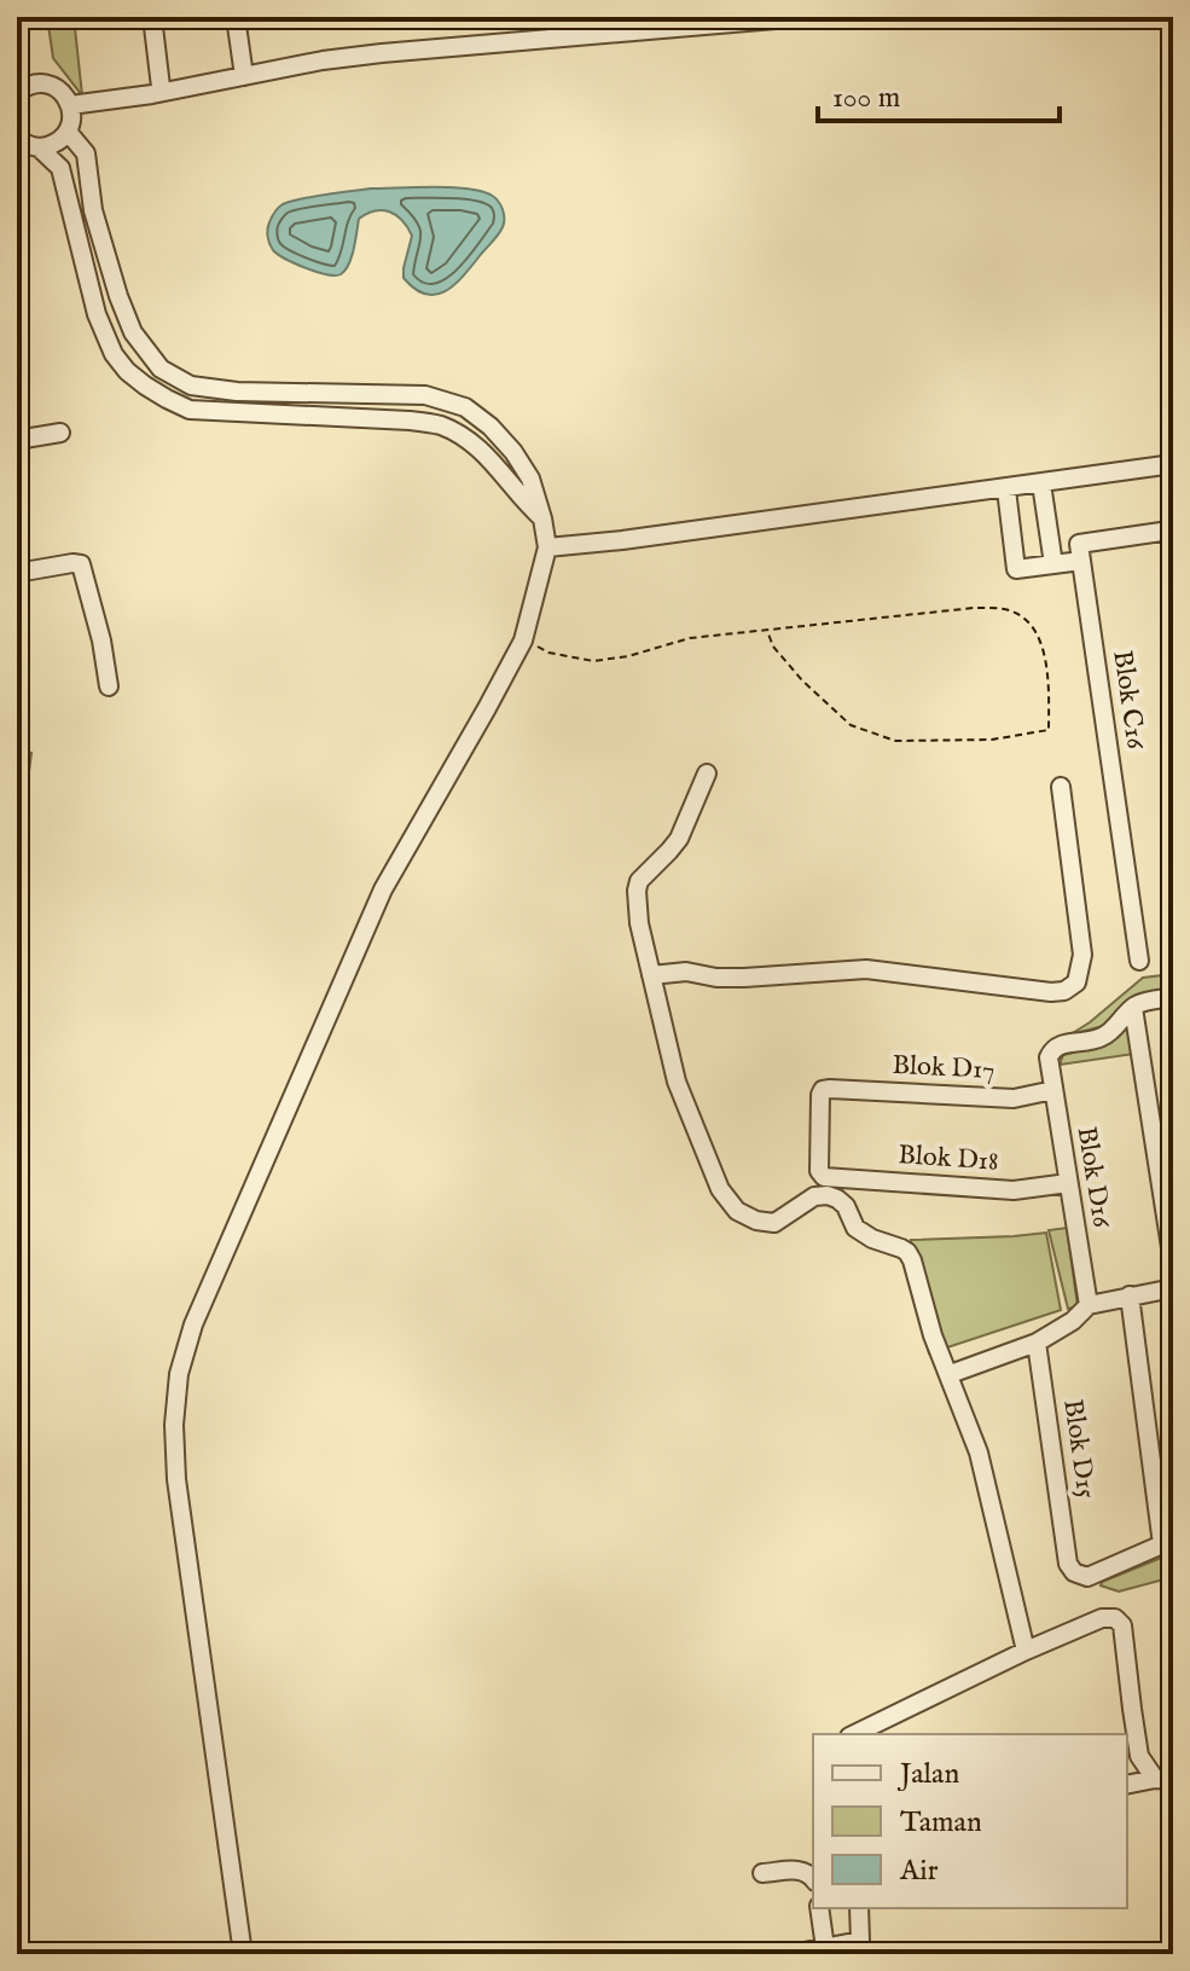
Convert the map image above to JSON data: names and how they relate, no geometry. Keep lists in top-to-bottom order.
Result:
{
  "streets": {
    "street": [
      "Blok C16",
      "Blok D17",
      "Blok D18",
      "Blok D16",
      "Blok D15"
    ]
  },
  "crossings": [
    ["Blok D17", "Blok D18"],
    ["Blok D17", "Blok D16"],
    ["Blok D18", "Blok D16"]
  ],
  "legend": ["Jalan", "Taman", "Air"],
  "scale_bar": "100 m"
}
